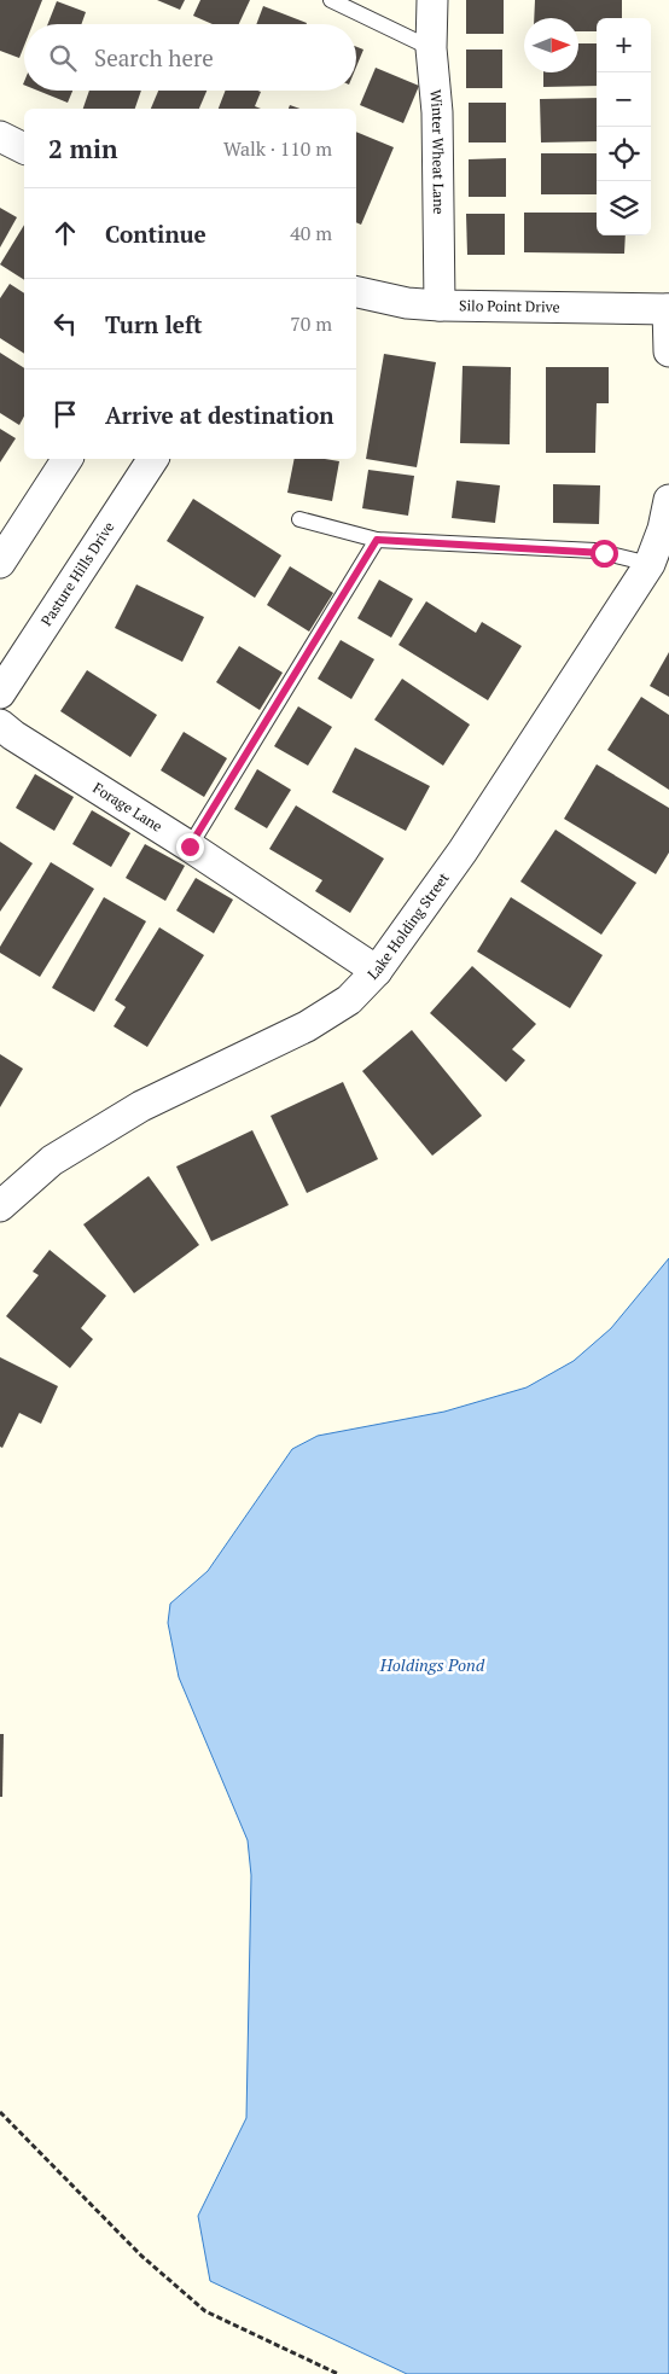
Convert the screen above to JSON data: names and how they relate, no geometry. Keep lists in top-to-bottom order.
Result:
{
  "streets": {
    "street": [
      "Winter Wheat Lane",
      "Silo Point Drive",
      "Pasture Hills Drive",
      "Forage Lane",
      "Lake Holding Street"
    ]
  },
  "crossings": [
    ["Winter Wheat Lane", "Silo Point Drive"],
    ["Forage Lane", "Lake Holding Street"]
  ],
  "water": ["Holdings Pond"],
  "north": "right",
  "page": {
    "map_buttons": ["+", "−"],
    "search": "Search here",
    "heading": ["2 min", "Walk · 110 m"],
    "list": [
      ["Continue", "40 m"],
      ["Turn left", "70 m"],
      "Arrive at destination"
    ]
  }
}
